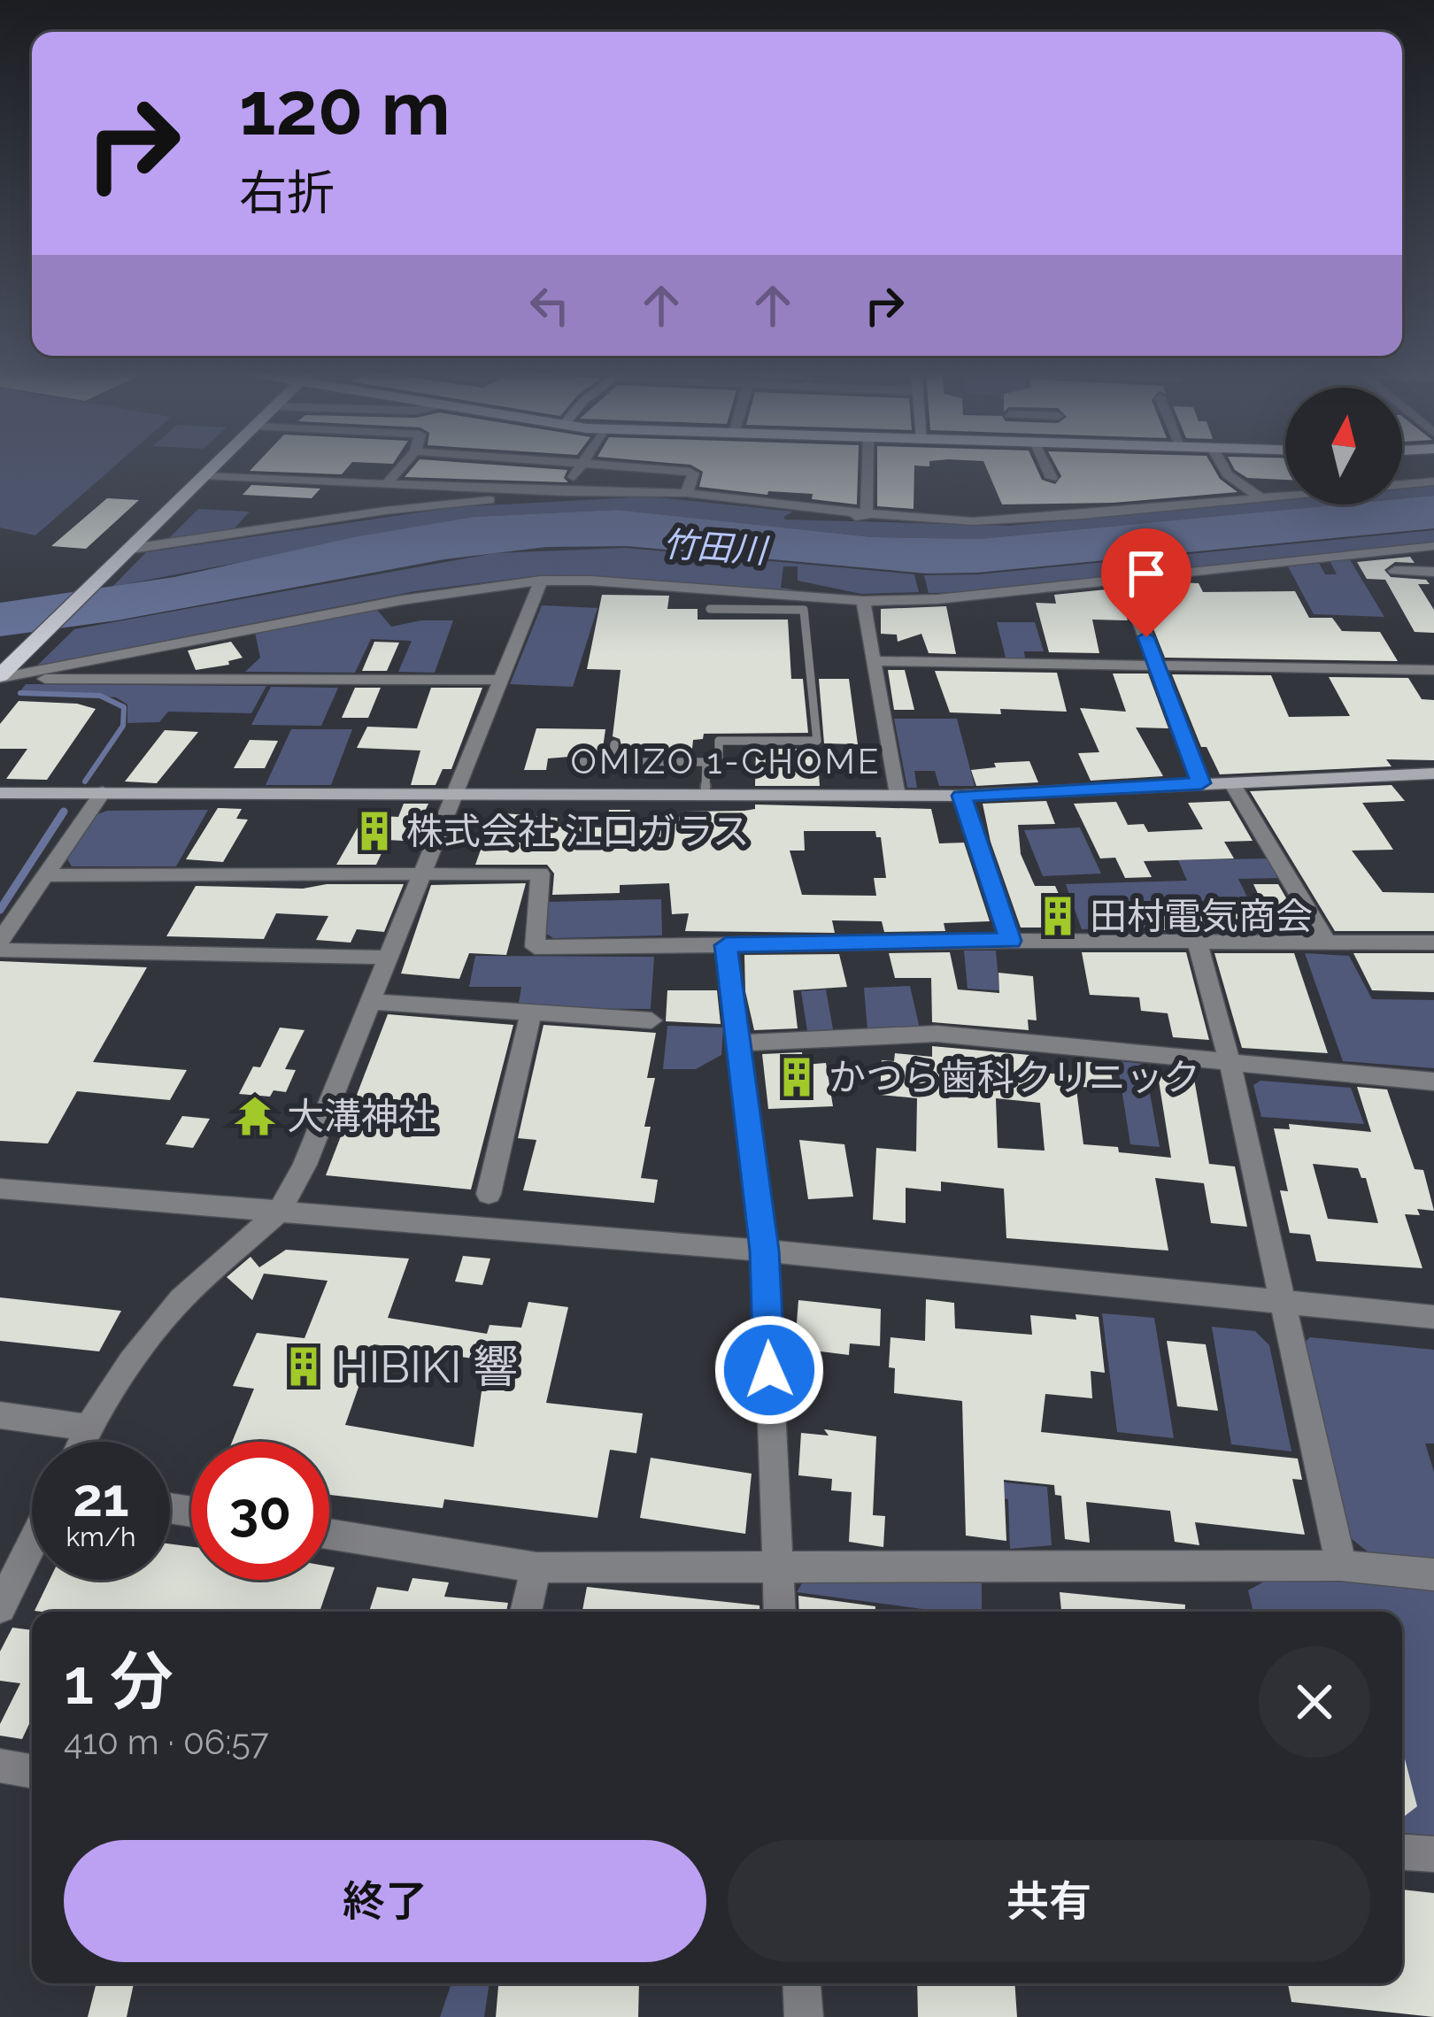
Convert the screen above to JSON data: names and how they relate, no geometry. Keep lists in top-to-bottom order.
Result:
{
  "districts": ["OMIZO 1-CHOME"],
  "water": ["竹田川"],
  "places": {
    "building": [
      "株式会社 江口ガラス",
      "田村電気商会",
      "かつら歯科クリニック",
      "HIBIKI 響"
    ],
    "temple": ["大溝神社"]
  },
  "north": "top",
  "page": {
    "turn": ["120 m", "右折"],
    "speed": "21 km/h",
    "limit": "30",
    "heading": ["1 分", "410 m · 06:57"],
    "buttons": ["終了", "共有"]
  }
}
